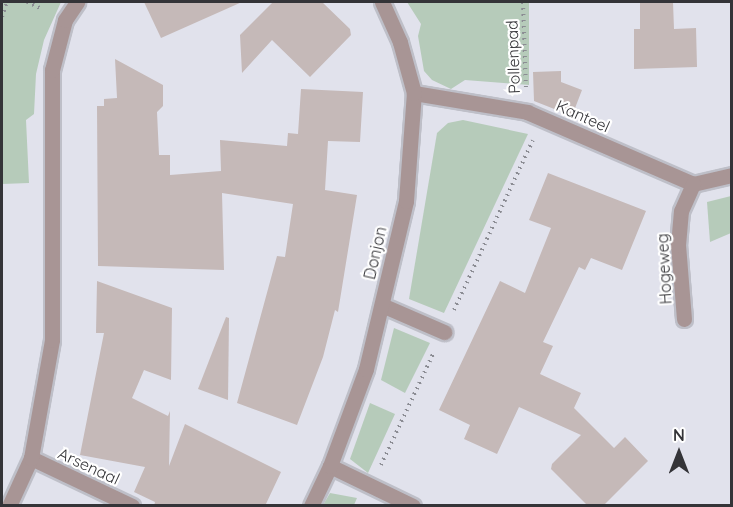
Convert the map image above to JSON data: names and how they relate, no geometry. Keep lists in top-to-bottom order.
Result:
{
  "streets": {
    "street": [
      "Kanteel",
      "Donjon",
      "Hogeweg",
      "Arsenaal"
    ],
    "path": ["Pollenpad"]
  },
  "crossings": [
    ["Pollenpad", "Kanteel"],
    ["Kanteel", "Donjon"],
    ["Kanteel", "Hogeweg"]
  ],
  "north": "top"
}
